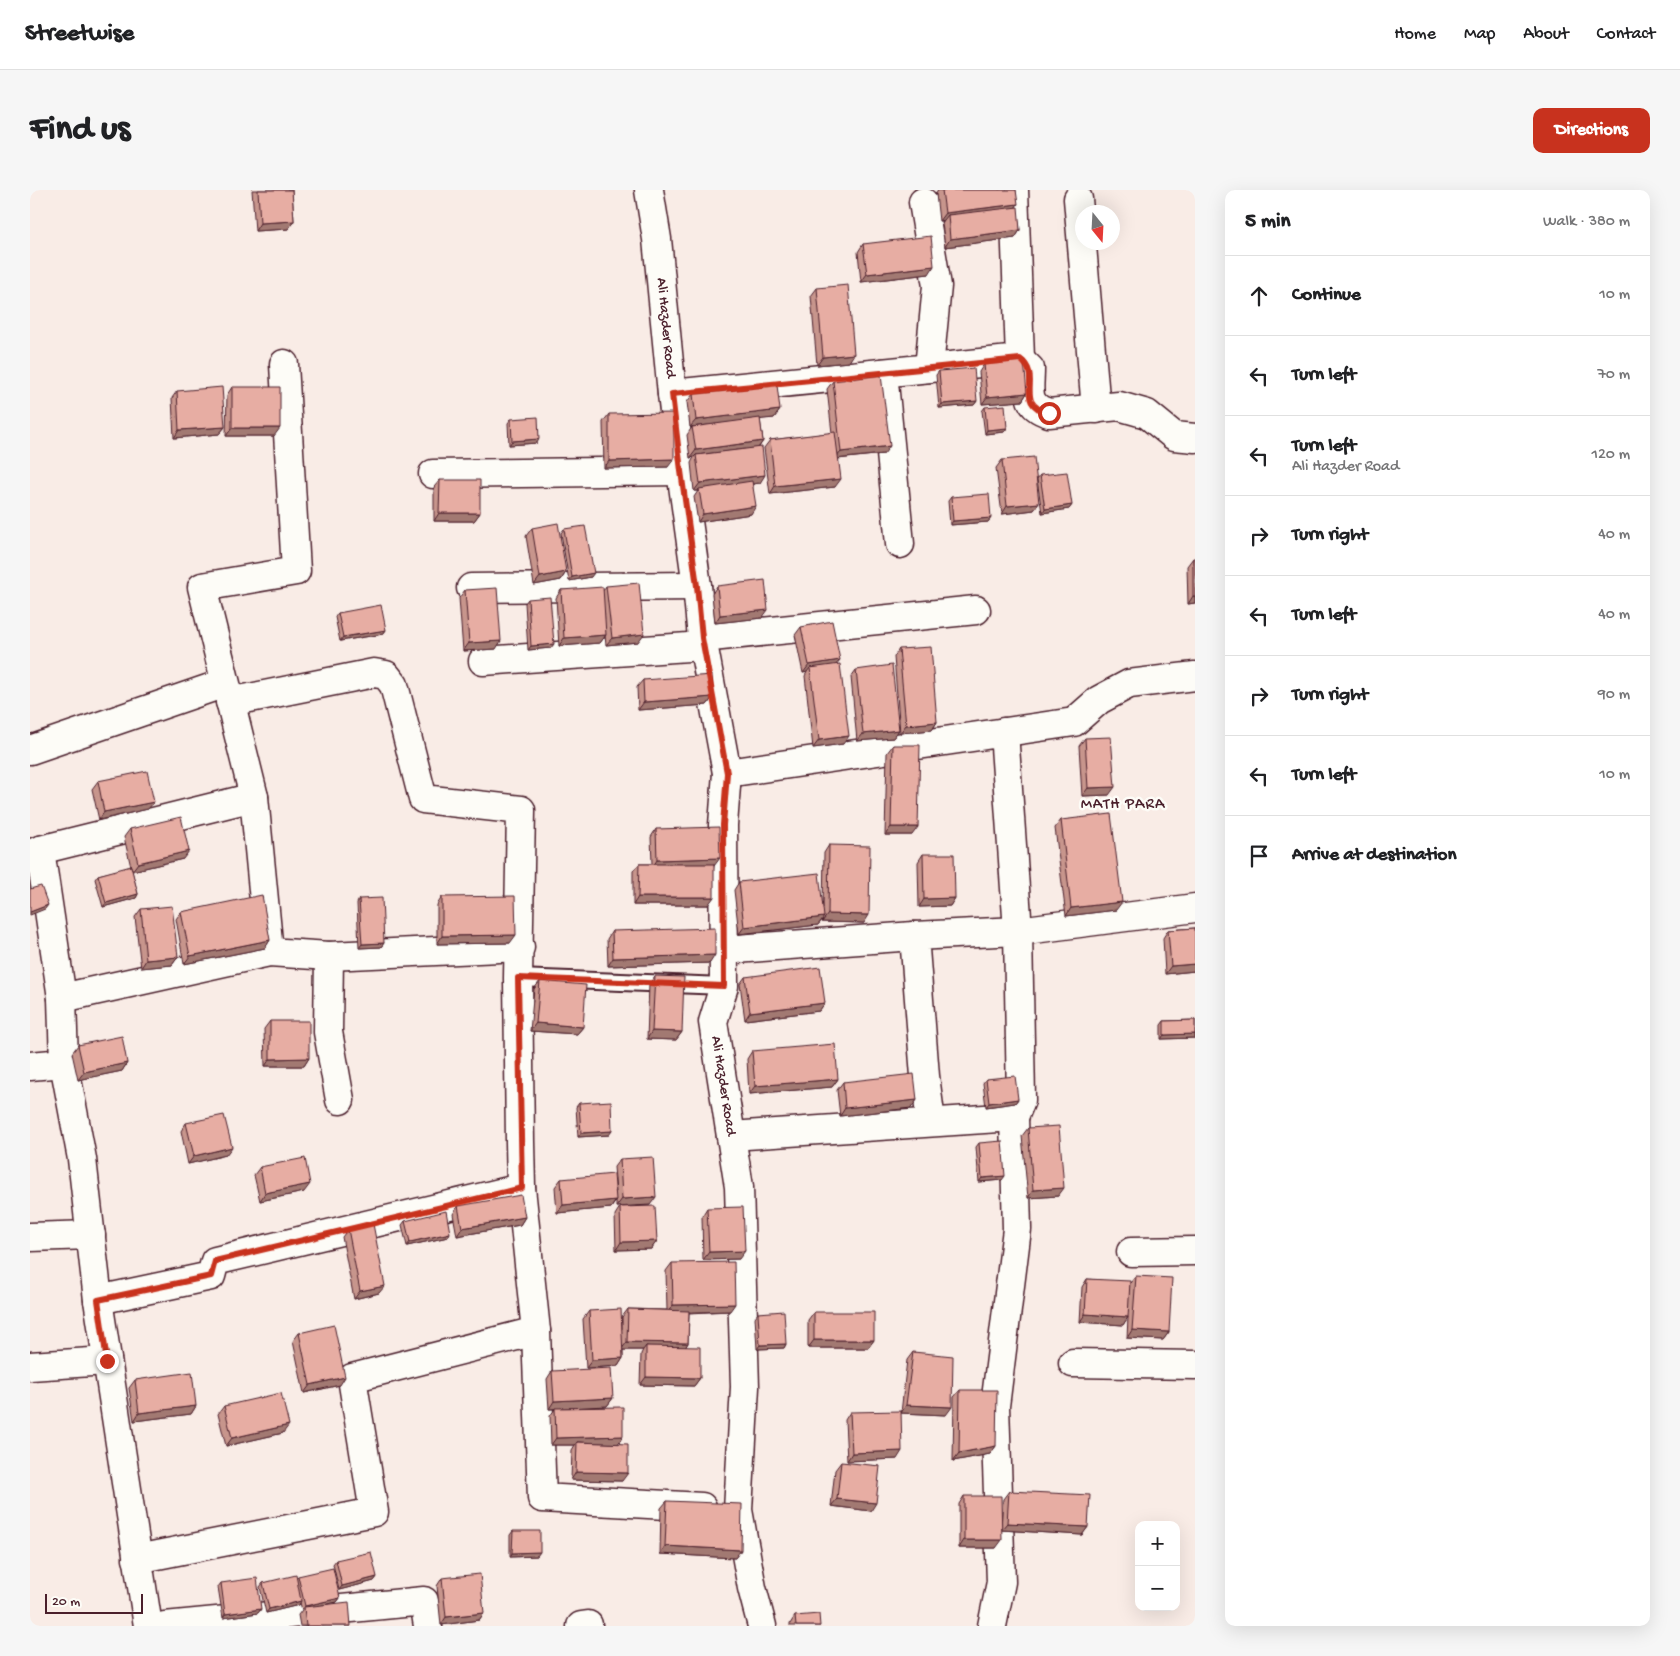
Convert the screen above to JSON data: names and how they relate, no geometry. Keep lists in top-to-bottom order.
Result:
{
  "streets": {
    "street": ["Ali Hazder Road"]
  },
  "districts": ["MATH PARA"],
  "scale_bar": "20 m",
  "north": "bottom",
  "page": {
    "header": "Streetwise",
    "nav": [
      "Home",
      "Map",
      "About",
      "Contact"
    ],
    "buttons": "Directions",
    "title": "Find us",
    "heading": ["5 min", "Walk · 380 m"],
    "list": [
      ["Continue", "10 m"],
      ["Turn left", "70 m"],
      ["Turn left", "Ali Hazder Road", "120 m"],
      ["Turn right", "40 m"],
      ["Turn left", "40 m"],
      ["Turn right", "90 m"],
      ["Turn left", "10 m"],
      "Arrive at destination"
    ],
    "map_buttons": ["+", "−"],
    "scale": "20 m"
  }
}
